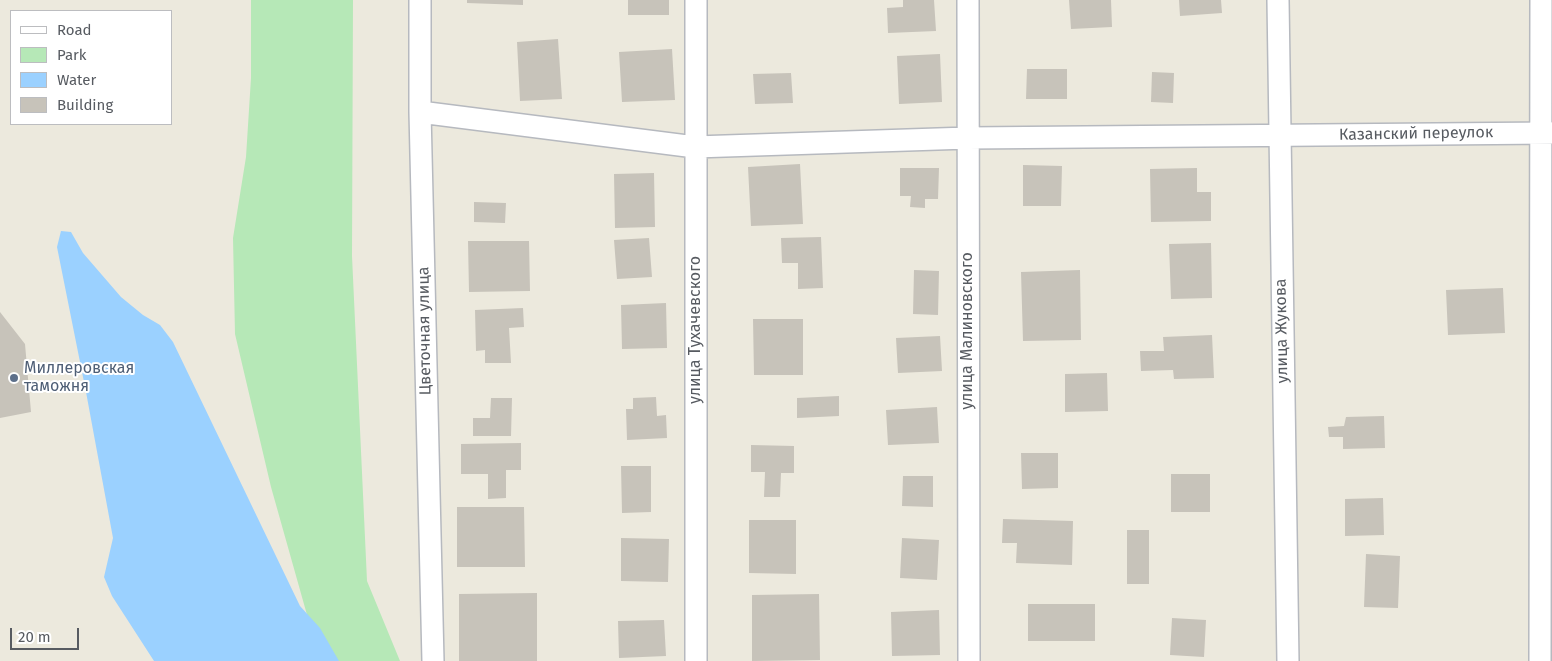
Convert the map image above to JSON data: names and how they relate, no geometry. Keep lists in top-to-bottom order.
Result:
{
  "streets": {
    "street": [
      "Казанский переулок",
      "улица Тухачевского",
      "Цветочная улица",
      "улица Малиновского",
      "улица Жукова"
    ]
  },
  "crossings": [
    ["Казанский переулок", "улица Тухачевского"],
    ["Казанский переулок", "Цветочная улица"],
    ["Казанский переулок", "улица Малиновского"],
    ["Казанский переулок", "улица Жукова"]
  ],
  "places": ["Миллеровская таможня"],
  "legend": [
    "Road",
    "Park",
    "Water",
    "Building"
  ],
  "scale_bar": "20 m"
}
